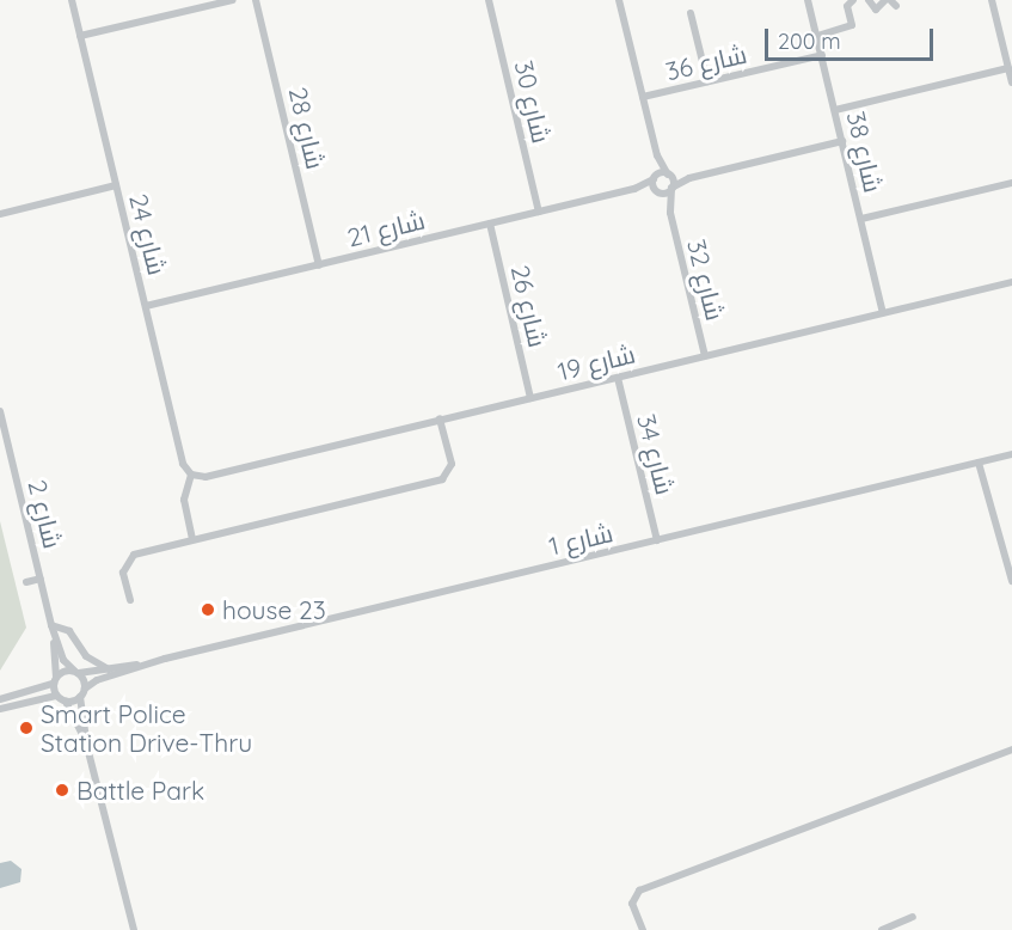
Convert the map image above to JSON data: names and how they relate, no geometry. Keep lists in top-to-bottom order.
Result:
{
  "streets": {
    "street": [
      "شارع 36",
      "شارع 30",
      "شارع 28",
      "شارع 38",
      "شارع 21",
      "شارع 24",
      "شارع 32",
      "شارع 26",
      "شارع 19",
      "شارع 34",
      "شارع 2",
      "شارع 1"
    ]
  },
  "crossings": [
    ["شارع 36", "شارع 38"],
    ["شارع 30", "شارع 21"],
    ["شارع 28", "شارع 21"],
    ["شارع 38", "شارع 19"],
    ["شارع 21", "شارع 24"],
    ["شارع 21", "شارع 32"],
    ["شارع 21", "شارع 26"],
    ["شارع 24", "شارع 19"],
    ["شارع 32", "شارع 19"],
    ["شارع 26", "شارع 19"],
    ["شارع 19", "شارع 34"],
    ["شارع 34", "شارع 1"],
    ["شارع 2", "شارع 1"]
  ],
  "places": ["house 23", "Smart Police Station Drive-Thru", "Battle Park"],
  "scale_bar": "200 m"
}
